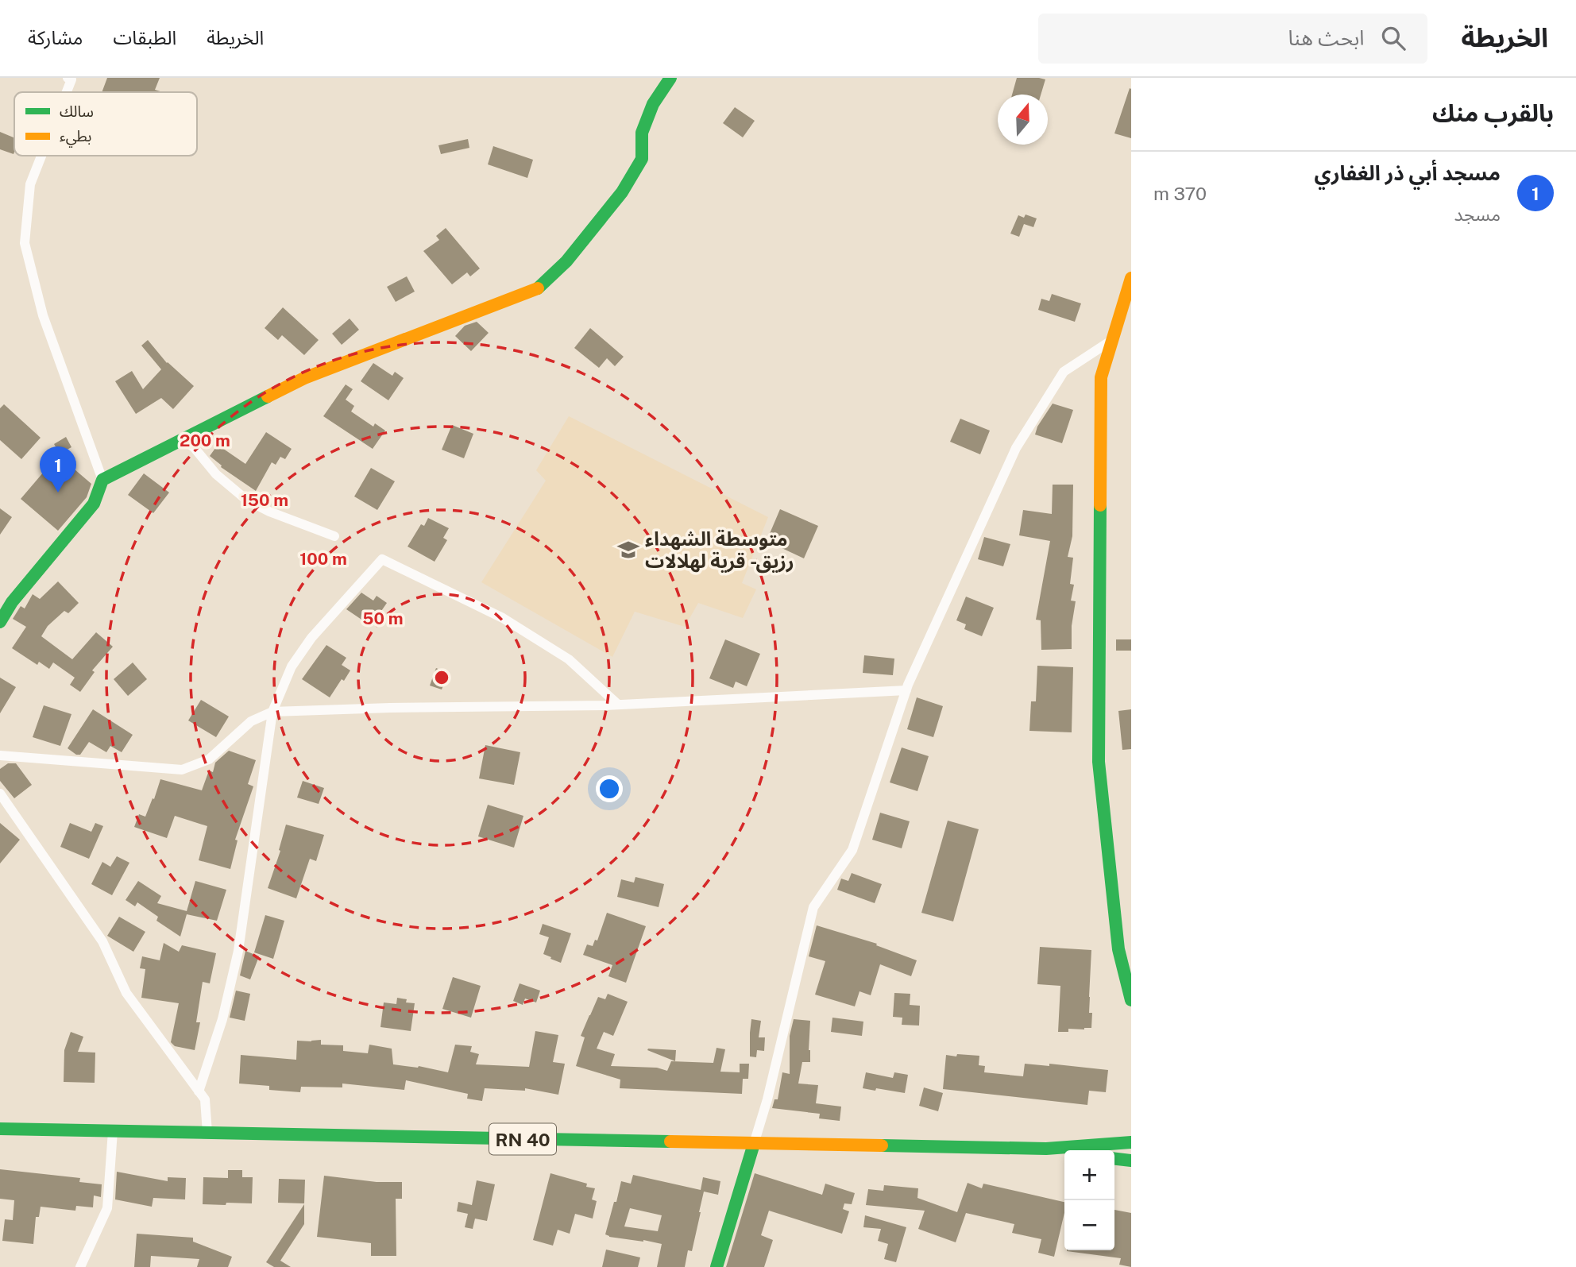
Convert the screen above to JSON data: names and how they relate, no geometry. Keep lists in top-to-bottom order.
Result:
{
  "streets": {
    "street": ["RN 40"]
  },
  "places": {
    "school or university": ["متوسطة الشهداء رزيق- قرية لهلالات"]
  },
  "legend": ["سالك", "بطيء"],
  "north": "top",
  "page": {
    "header": "الخريطة",
    "search": "ابحث هنا",
    "nav": ["الخريطة", "الطبقات", "مشاركة"],
    "heading": "بالقرب منك",
    "list": [
      {
        "mark": "1",
        "name": "مسجد أبي ذر الغفاري",
        "note": "مسجد",
        "value": "370 m"
      }
    ],
    "pins": "1",
    "map_buttons": ["+", "−"]
  },
  "rings": [
    "200 m",
    "150 m",
    "100 m",
    "50 m"
  ]
}
